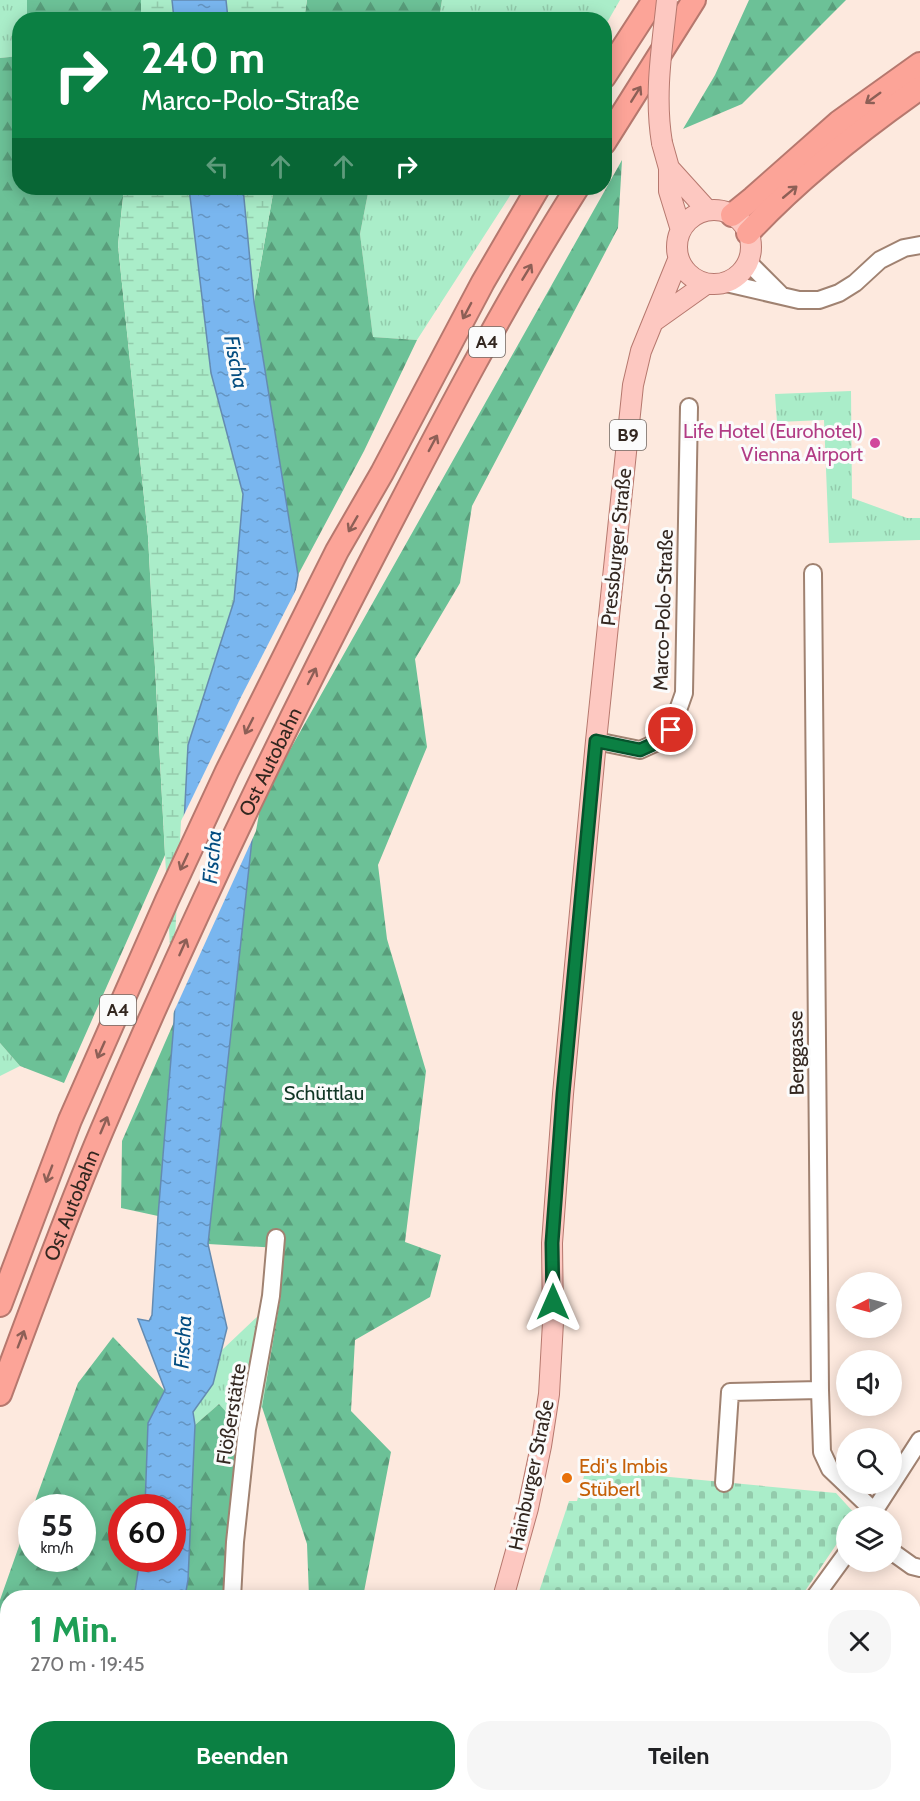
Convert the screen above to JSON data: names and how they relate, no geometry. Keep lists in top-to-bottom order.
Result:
{
  "streets": {
    "highway": ["A4", "Ost Autobahn"],
    "main road": ["B9", "Pressburger Straße", "Hainburger Straße"],
    "street": ["Marco-Polo-Straße", "Berggasse", "Flößerstätte"]
  },
  "crossings": [
    ["B9", "Pressburger Straße"],
    ["Pressburger Straße", "Marco-Polo-Straße"],
    ["Pressburger Straße", "Hainburger Straße"],
    ["Marco-Polo-Straße", "Hainburger Straße"]
  ],
  "water": ["Fischa"],
  "parks": ["Schüttlau"],
  "places": ["Life Hotel (Eurohotel) Vienna Airport", "Edi's Imbis Stüberl"],
  "north": "left",
  "page": {
    "turn": ["240 m", "Marco-Polo-Straße"],
    "speed": "55 km/h",
    "limit": "60",
    "heading": ["1 Min.", "270 m · 19:45"],
    "buttons": ["Beenden", "Teilen"]
  }
}
